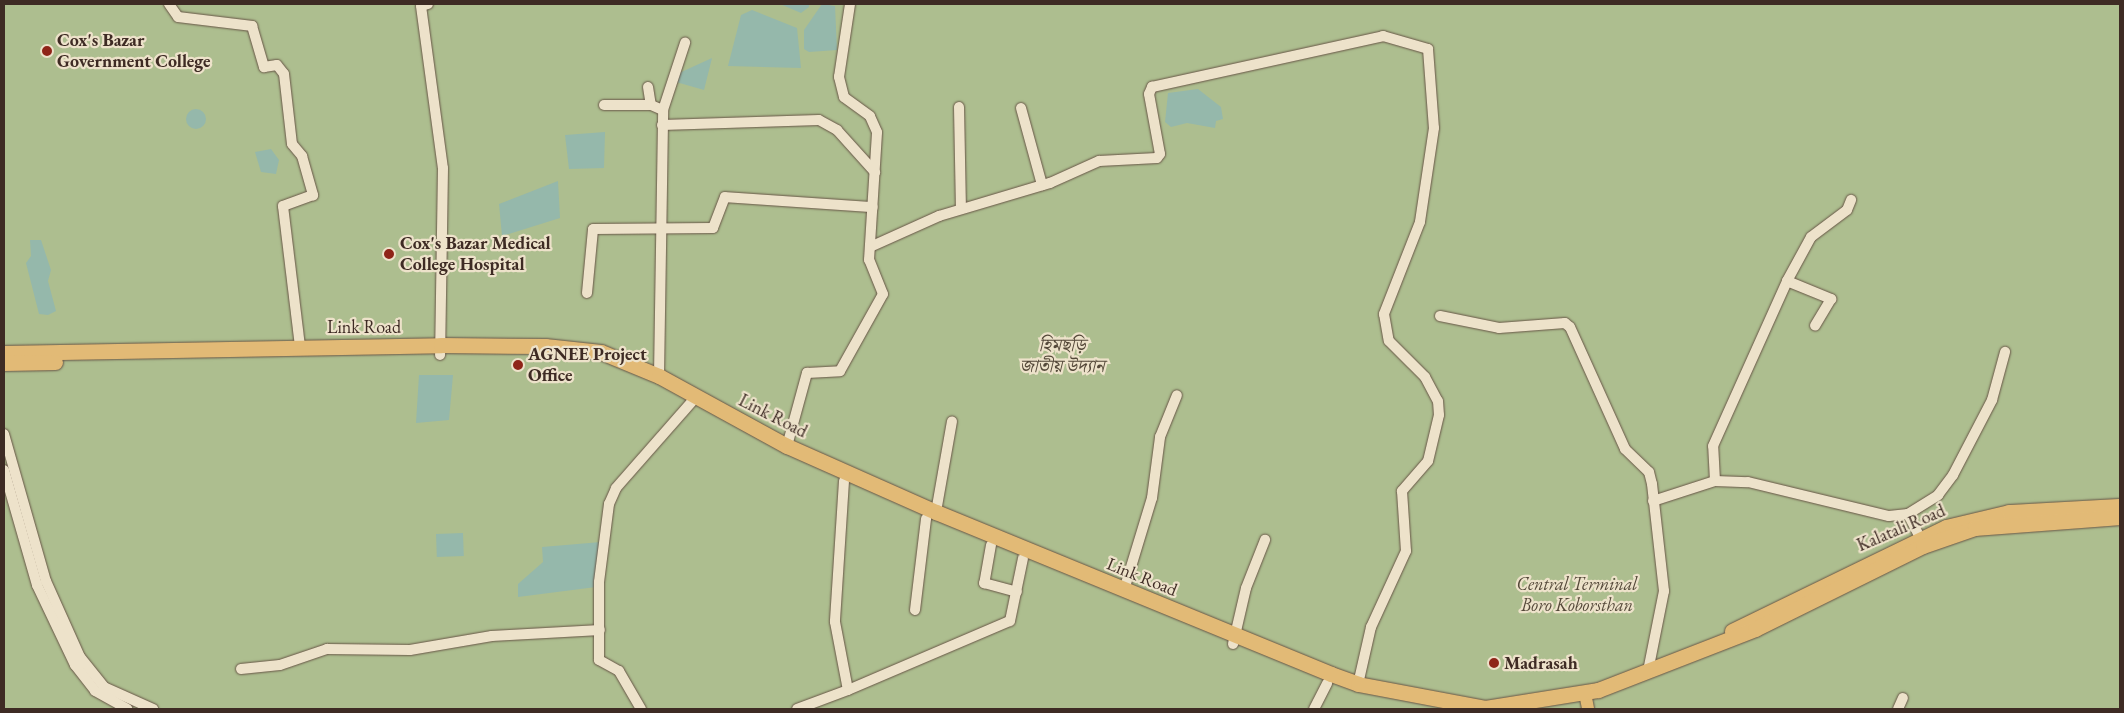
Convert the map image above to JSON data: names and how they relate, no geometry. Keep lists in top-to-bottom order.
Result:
{
  "streets": {
    "highway": ["Link Road", "Kalatali Road"]
  },
  "crossings": [
    ["Link Road", "Kalatali Road"]
  ],
  "parks": ["হিমছড়ি জাতীয় উদ্যান", "Central Terminal Boro Koborsthan"],
  "places": [
    "Cox's Bazar Government College",
    "Cox's Bazar Medical College Hospital",
    "AGNEE Project Office",
    "Madrasah"
  ]
}
